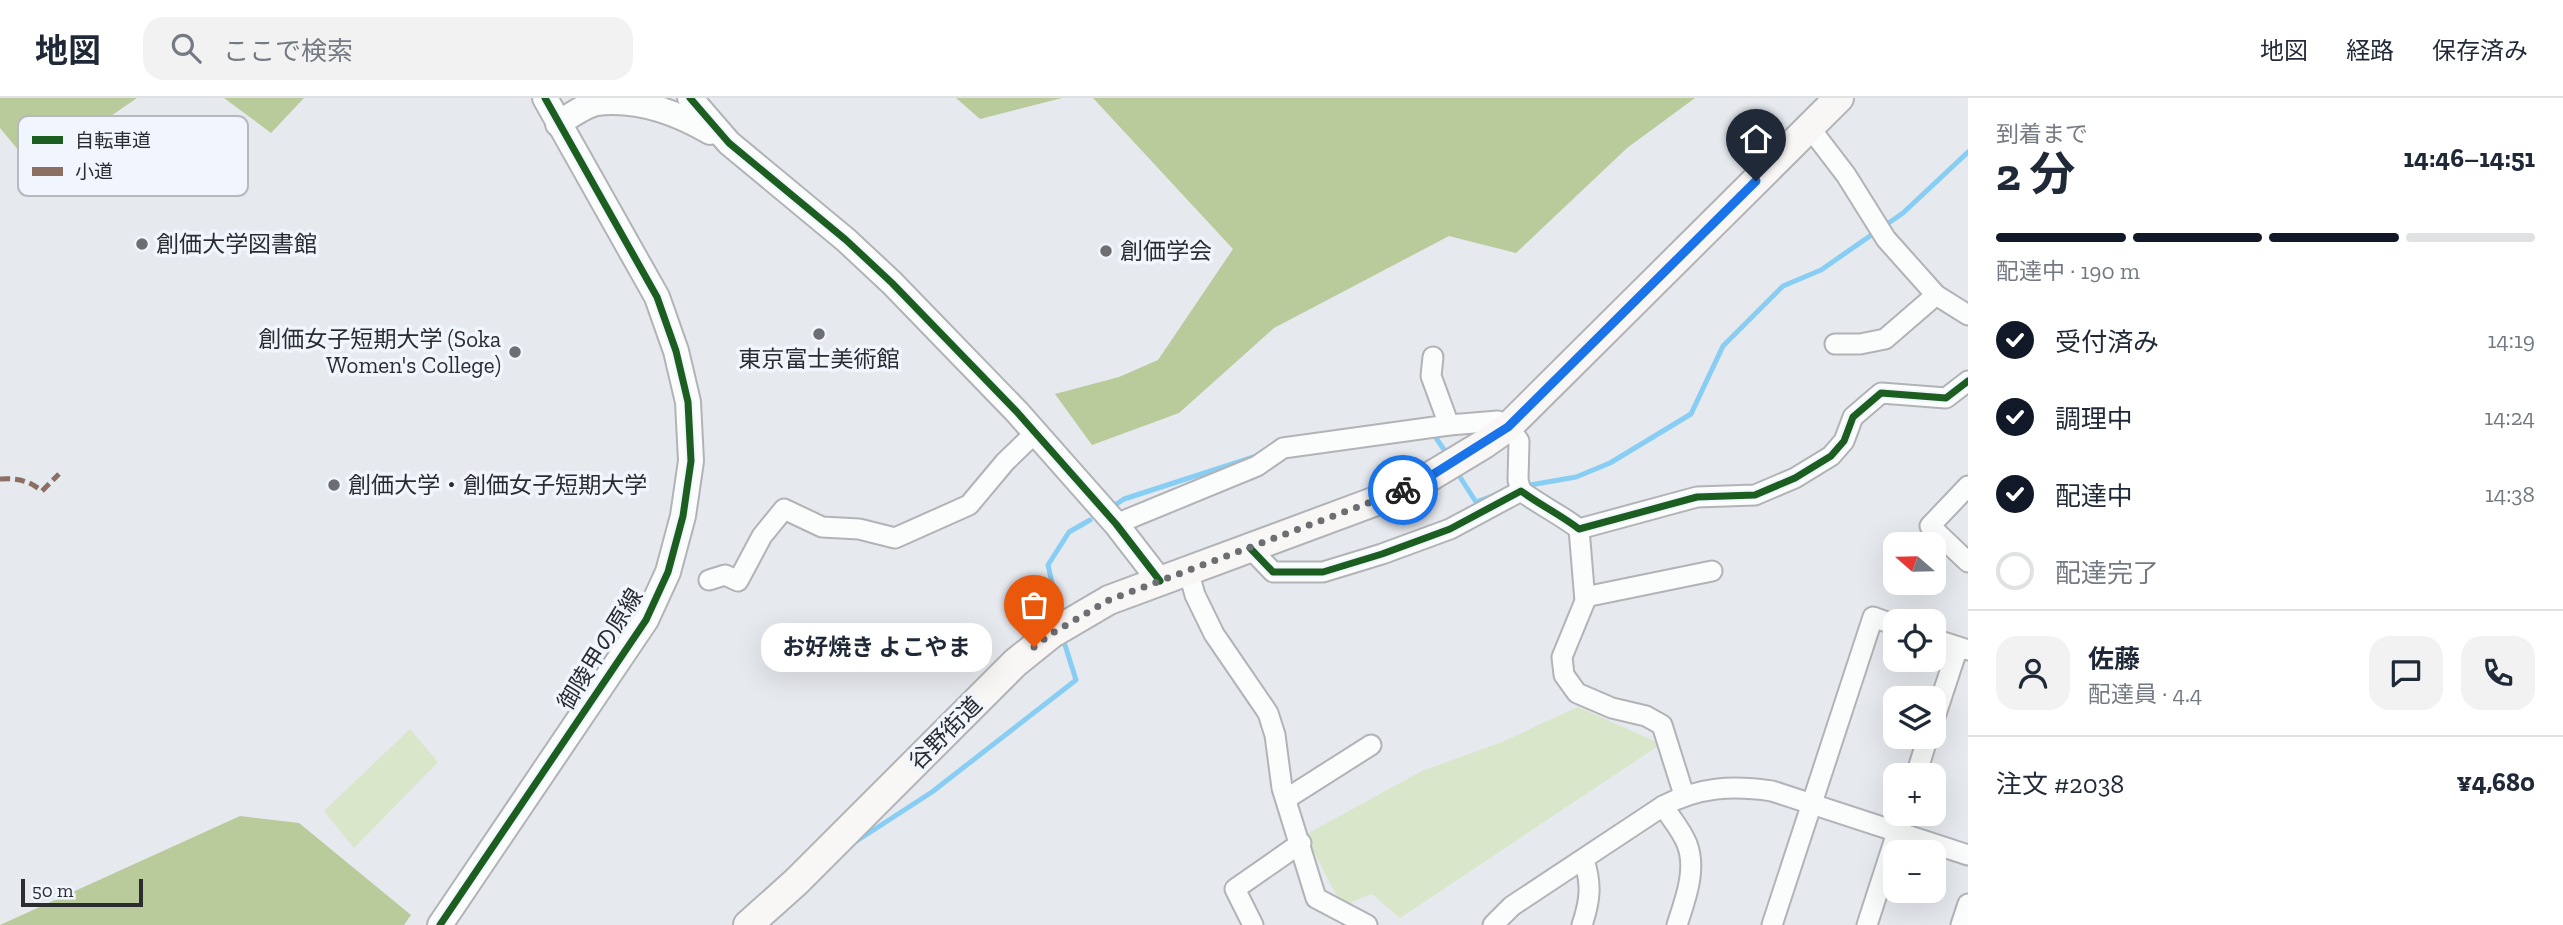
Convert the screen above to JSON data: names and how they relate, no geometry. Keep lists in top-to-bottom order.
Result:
{
  "streets": {
    "main road": ["谷野街道"],
    "street": ["御陵甲の原線"]
  },
  "places": [
    "創価大学図書館",
    "創価学会",
    "東京富士美術館",
    "創価女子短期大学 (Soka Women's College)",
    "創価大学・創価女子短期大学",
    "お好焼き よこやま"
  ],
  "legend": ["自転車道", "小道"],
  "scale_bar": "50 m",
  "north": "left",
  "page": {
    "header": "地図",
    "search": "ここで検索",
    "nav": ["地図", "経路", "保存済み"],
    "heading": ["2 分", "到着まで", "14:46–14:51"],
    "panel": [
      "佐藤",
      "配達員 · 4.4",
      "注文 #2038",
      "¥4,680"
    ],
    "bar": "配達中 · 190 m",
    "list": [
      ["受付済み", "14:19"],
      ["調理中", "14:24"],
      ["配達中", "14:38"],
      "配達完了"
    ],
    "map_buttons": ["+", "−"],
    "bubble": "お好焼き よこやま",
    "scale": "50 m"
  }
}
